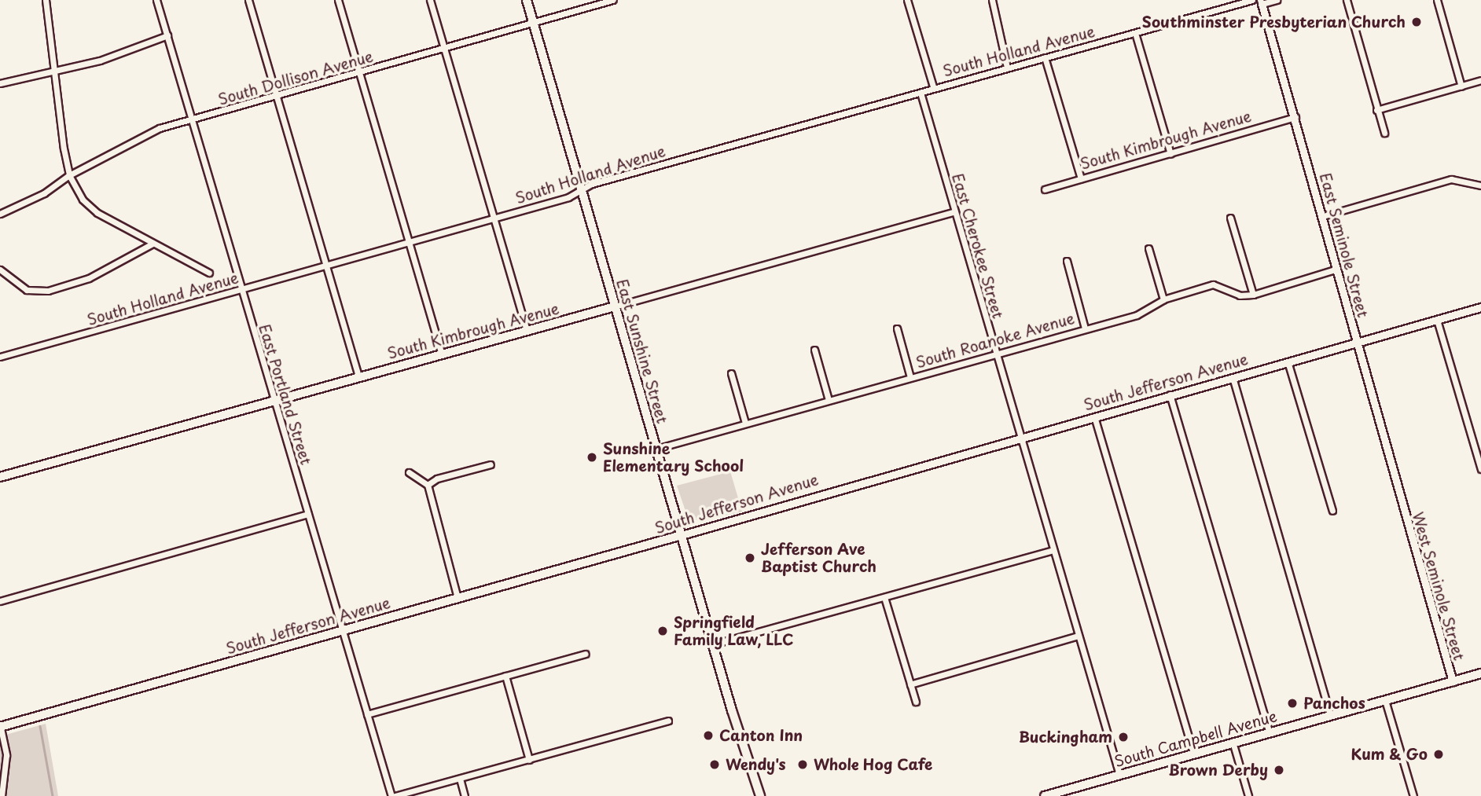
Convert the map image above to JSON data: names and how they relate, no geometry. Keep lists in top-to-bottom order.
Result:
{
  "streets": {
    "main road": [
      "South Kimbrough Avenue",
      "East Sunshine Street",
      "South Jefferson Avenue",
      "South Campbell Avenue"
    ],
    "street": [
      "South Holland Avenue",
      "South Dollison Avenue",
      "East Seminole Street",
      "East Cherokee Street",
      "South Roanoke Avenue",
      "East Portland Street",
      "West Seminole Street"
    ]
  },
  "crossings": [
    ["South Holland Avenue", "East Cherokee Street"],
    ["South Holland Avenue", "East Sunshine Street"],
    ["South Holland Avenue", "East Portland Street"],
    ["South Dollison Avenue", "East Sunshine Street"],
    ["South Dollison Avenue", "East Portland Street"],
    ["South Kimbrough Avenue", "East Seminole Street"],
    ["South Kimbrough Avenue", "East Cherokee Street"],
    ["South Kimbrough Avenue", "East Sunshine Street"],
    ["South Kimbrough Avenue", "East Portland Street"],
    ["East Seminole Street", "South Roanoke Avenue"],
    ["East Seminole Street", "South Jefferson Avenue"],
    ["East Seminole Street", "West Seminole Street"],
    ["East Cherokee Street", "South Roanoke Avenue"],
    ["East Cherokee Street", "South Jefferson Avenue"],
    ["East Cherokee Street", "South Campbell Avenue"],
    ["South Roanoke Avenue", "East Sunshine Street"],
    ["East Sunshine Street", "South Jefferson Avenue"],
    ["South Jefferson Avenue", "East Portland Street"],
    ["West Seminole Street", "South Campbell Avenue"]
  ],
  "places": [
    "Southminster Presbyterian Church",
    "Sunshine Elementary School",
    "Jefferson Ave Baptist Church",
    "Springfield Family Law, LLC",
    "Panchos",
    "Canton Inn",
    "Buckingham",
    "Kum & Go",
    "Wendy's",
    "Whole Hog Cafe",
    "Brown Derby"
  ]
}
